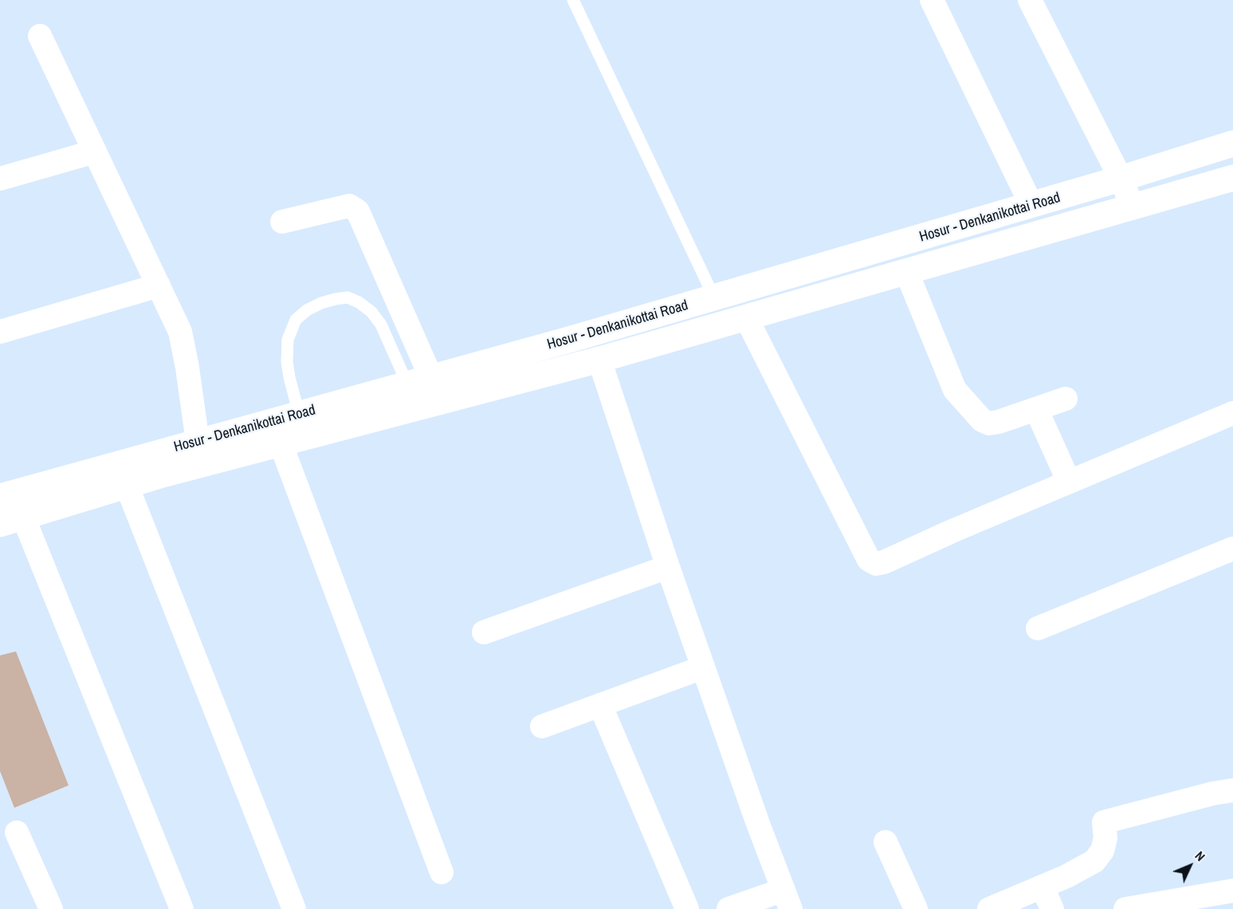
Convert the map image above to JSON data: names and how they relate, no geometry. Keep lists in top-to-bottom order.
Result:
{
  "streets": {
    "main road": ["Hosur - Denkanikottai Road"]
  },
  "north": "top right"
}
